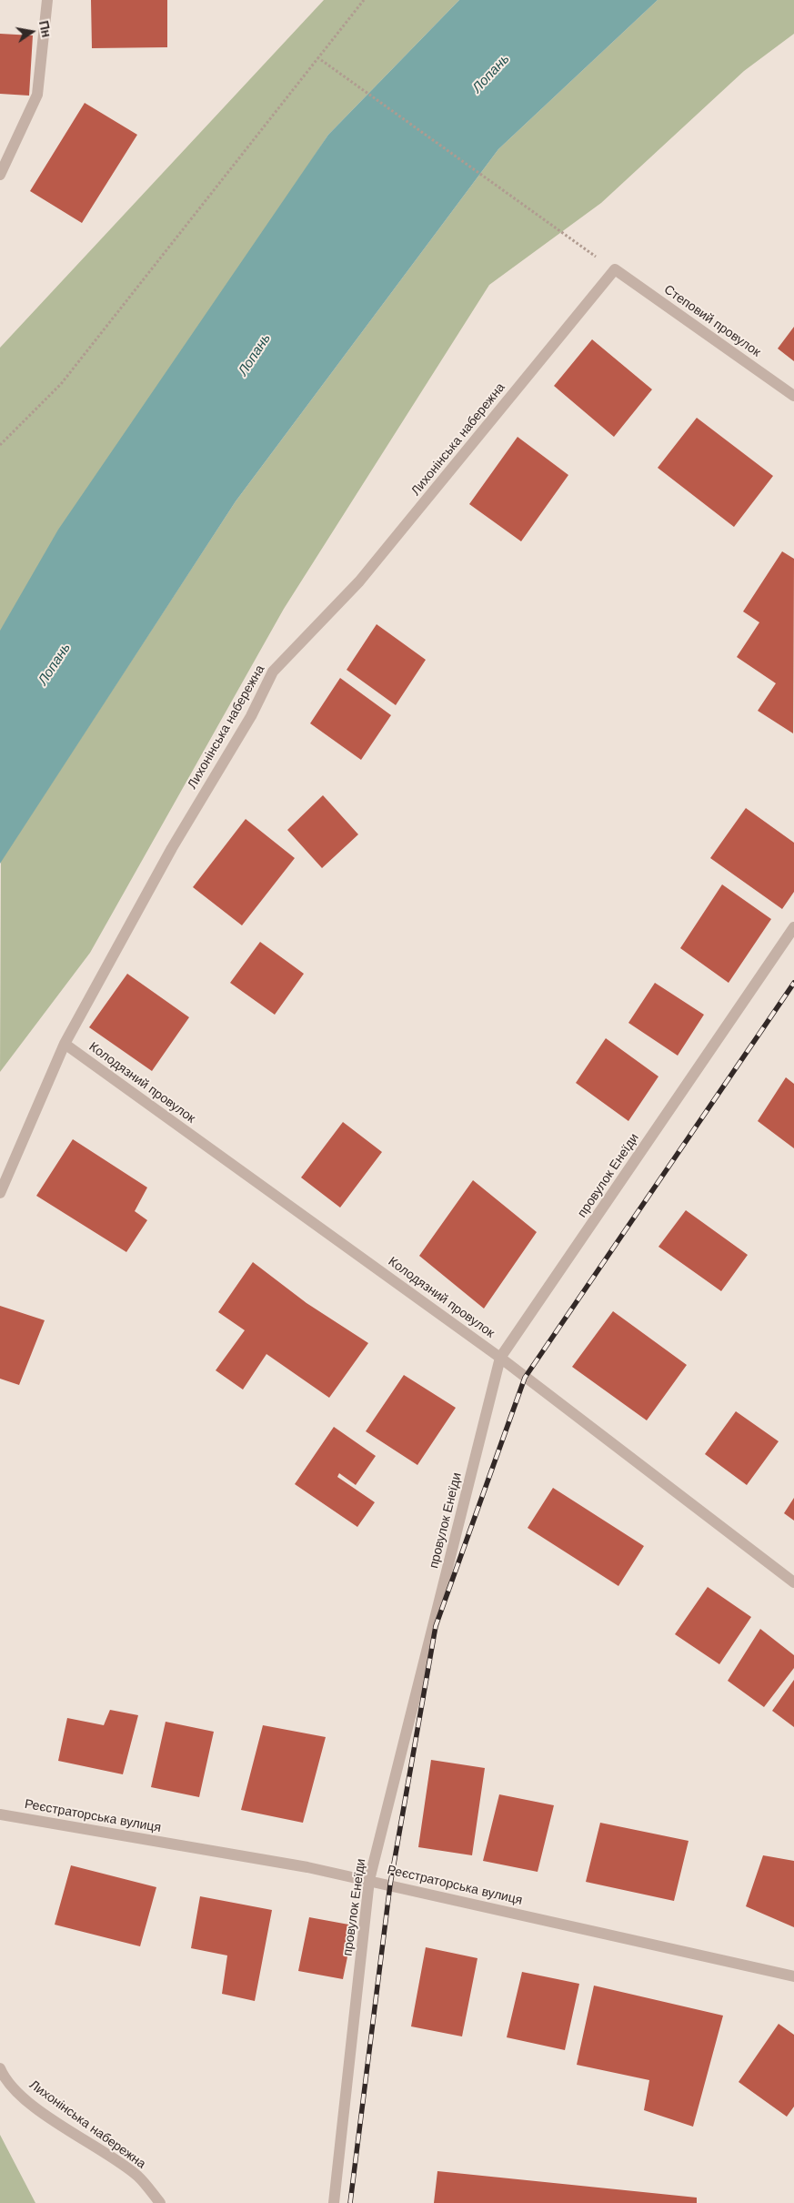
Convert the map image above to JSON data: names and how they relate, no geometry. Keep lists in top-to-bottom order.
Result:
{
  "streets": {
    "street": [
      "Степовий провулок",
      "Лихонінська набережна",
      "Колодязний провулок",
      "провулок Енеїди",
      "Реєстраторська вулиця"
    ]
  },
  "crossings": [
    ["Степовий провулок", "Лихонінська набережна"],
    ["Лихонінська набережна", "Колодязний провулок"],
    ["Колодязний провулок", "провулок Енеїди"],
    ["провулок Енеїди", "Реєстраторська вулиця"]
  ],
  "water": ["Лопань"],
  "north": "right"
}
